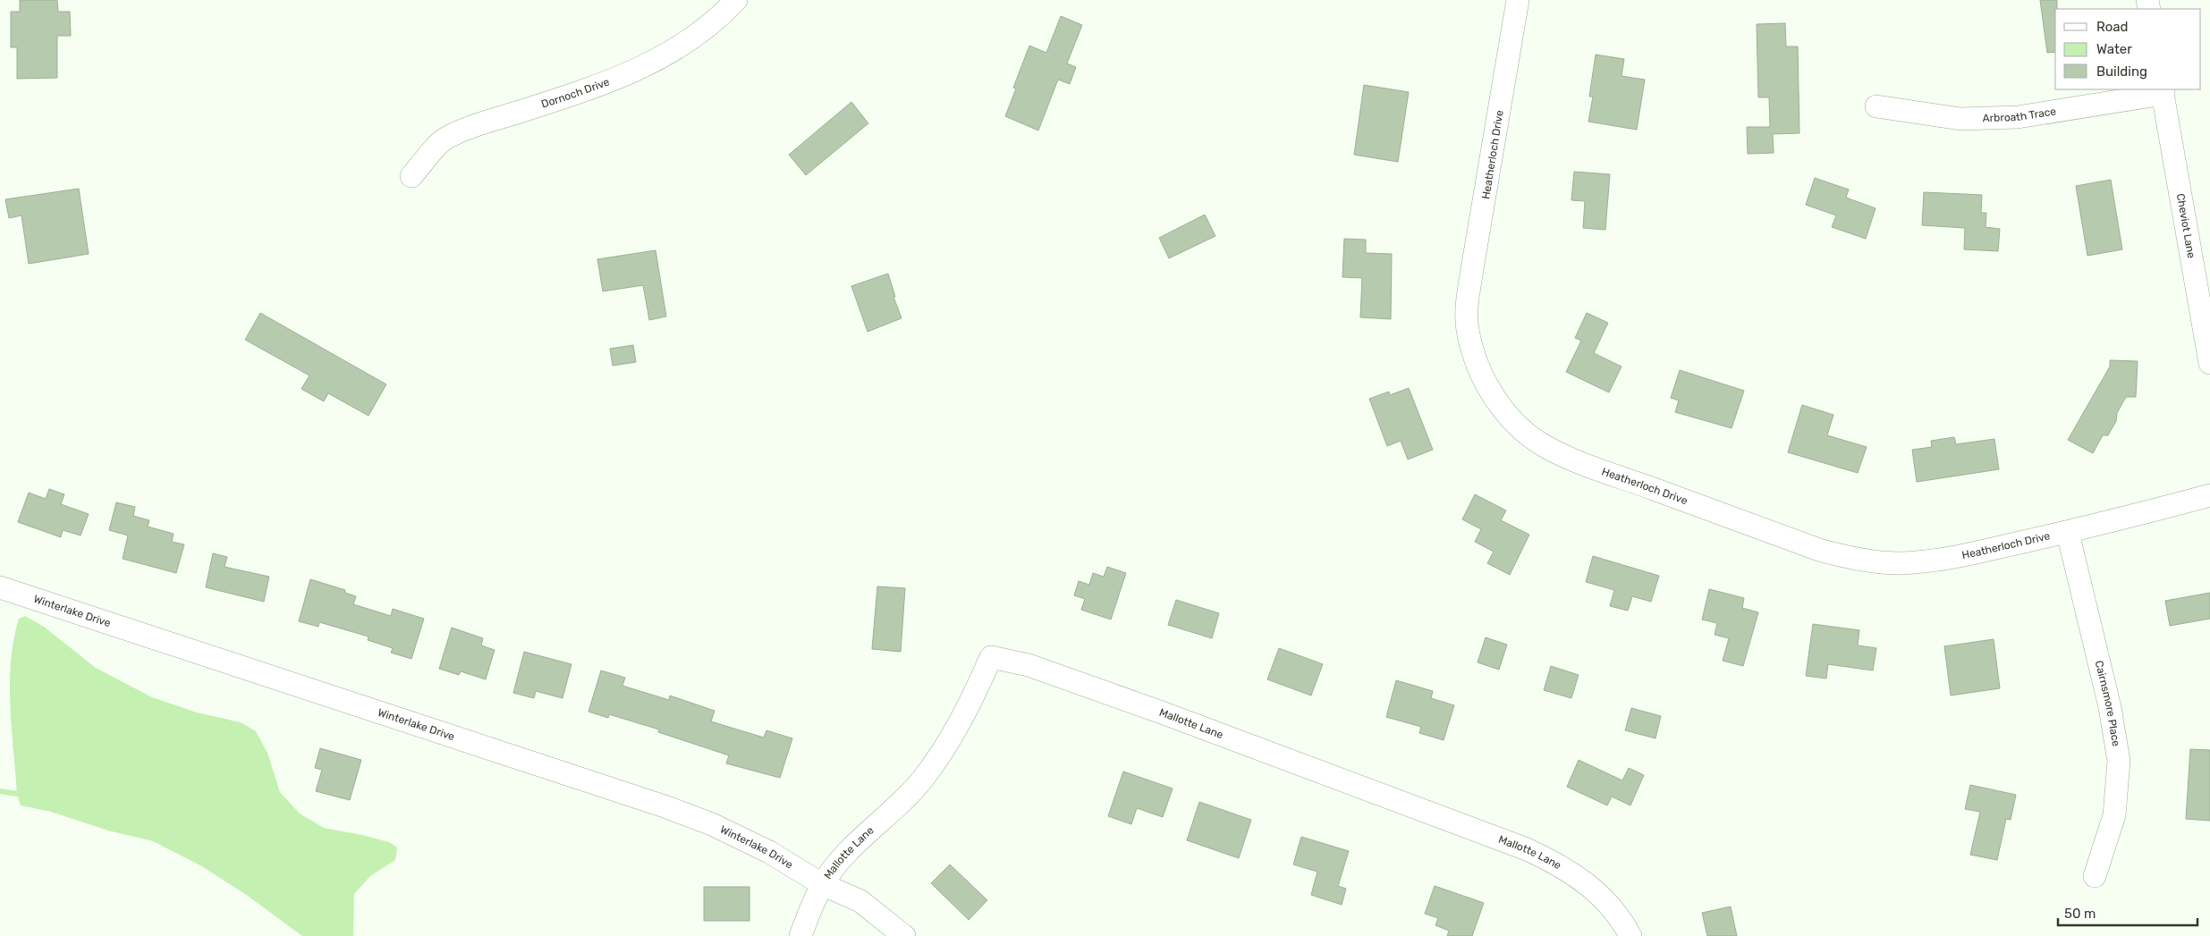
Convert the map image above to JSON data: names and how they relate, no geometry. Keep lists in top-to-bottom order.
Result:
{
  "streets": {
    "street": [
      "Dornoch Drive",
      "Arbroath Trace",
      "Heatherloch Drive",
      "Cheviot Lane",
      "Winterlake Drive",
      "Cairnsmore Place",
      "Mallotte Lane"
    ]
  },
  "crossings": [
    ["Arbroath Trace", "Cheviot Lane"],
    ["Heatherloch Drive", "Cairnsmore Place"],
    ["Winterlake Drive", "Mallotte Lane"]
  ],
  "legend": ["Road", "Water", "Building"],
  "scale_bar": "50 m"
}
